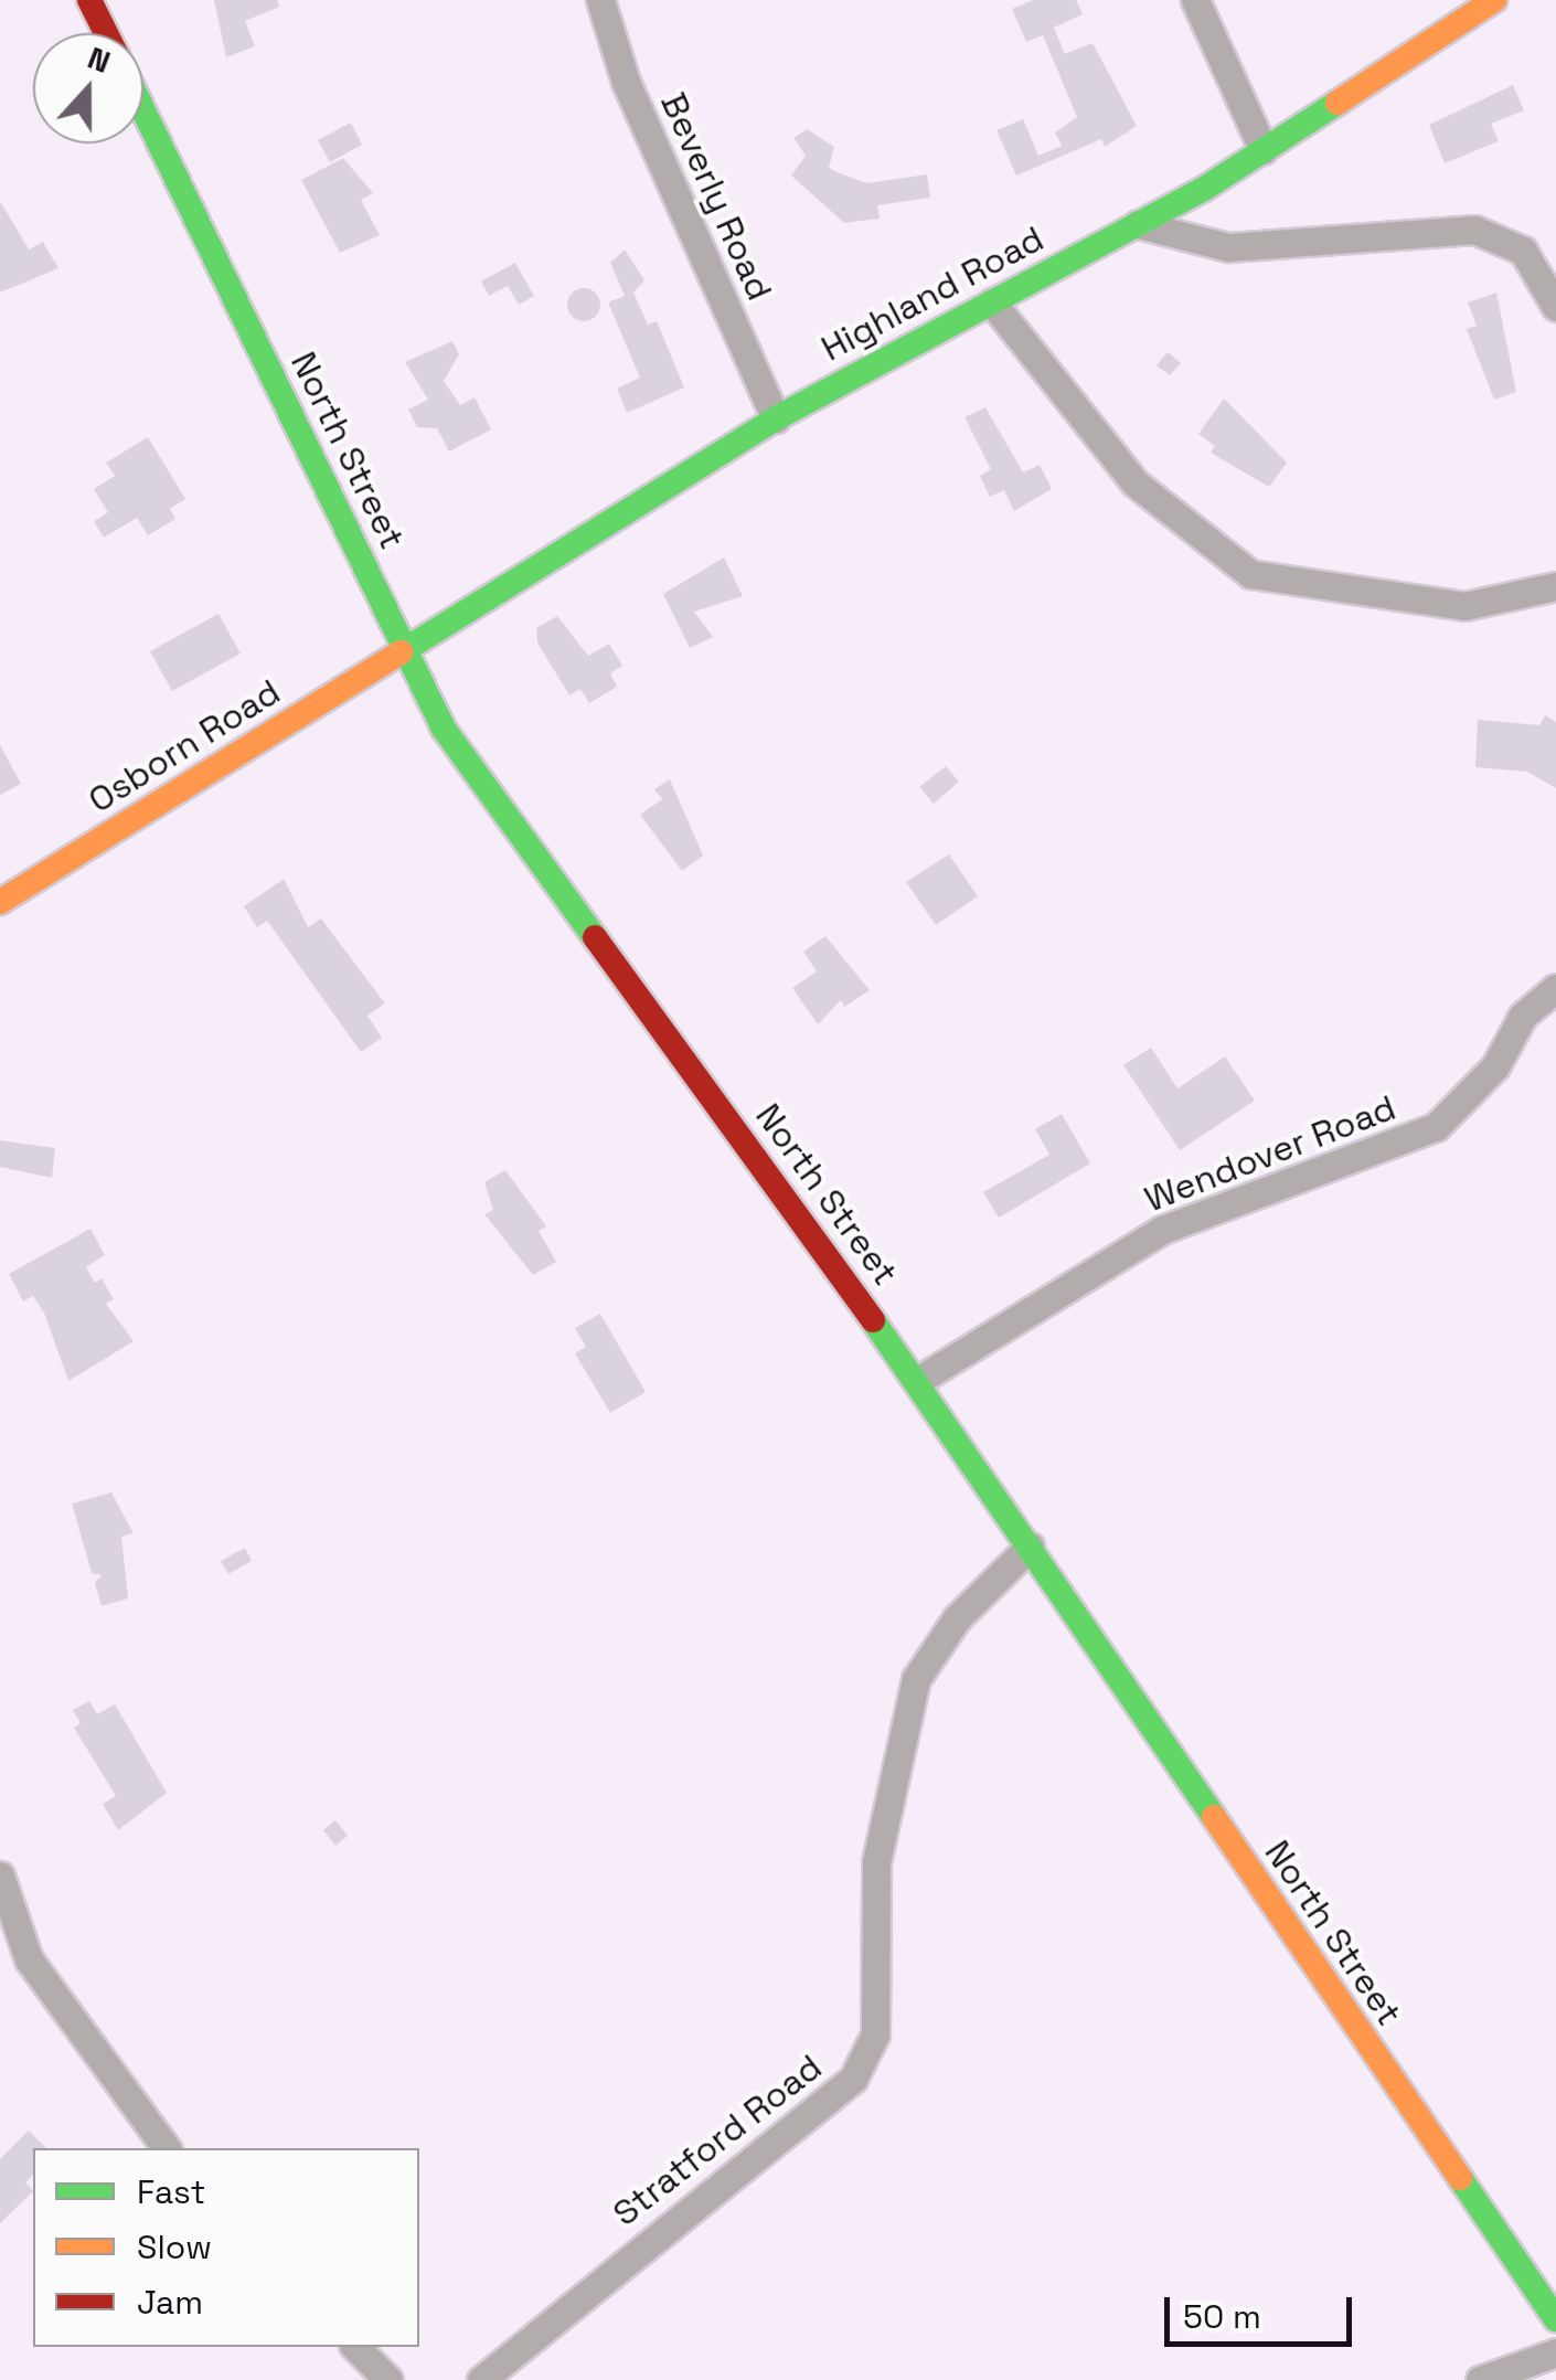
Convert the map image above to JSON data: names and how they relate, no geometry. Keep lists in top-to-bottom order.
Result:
{
  "streets": {
    "main road": ["Highland Road", "North Street", "Osborn Road"],
    "street": ["Beverly Road", "Wendover Road", "Stratford Road"]
  },
  "crossings": [
    ["Beverly Road", "Highland Road"],
    ["Highland Road", "North Street"],
    ["Highland Road", "Osborn Road"],
    ["North Street", "Osborn Road"],
    ["North Street", "Wendover Road"],
    ["North Street", "Stratford Road"]
  ],
  "legend": ["Fast", "Slow", "Jam"],
  "scale_bar": "50 m",
  "north": "top"
}
